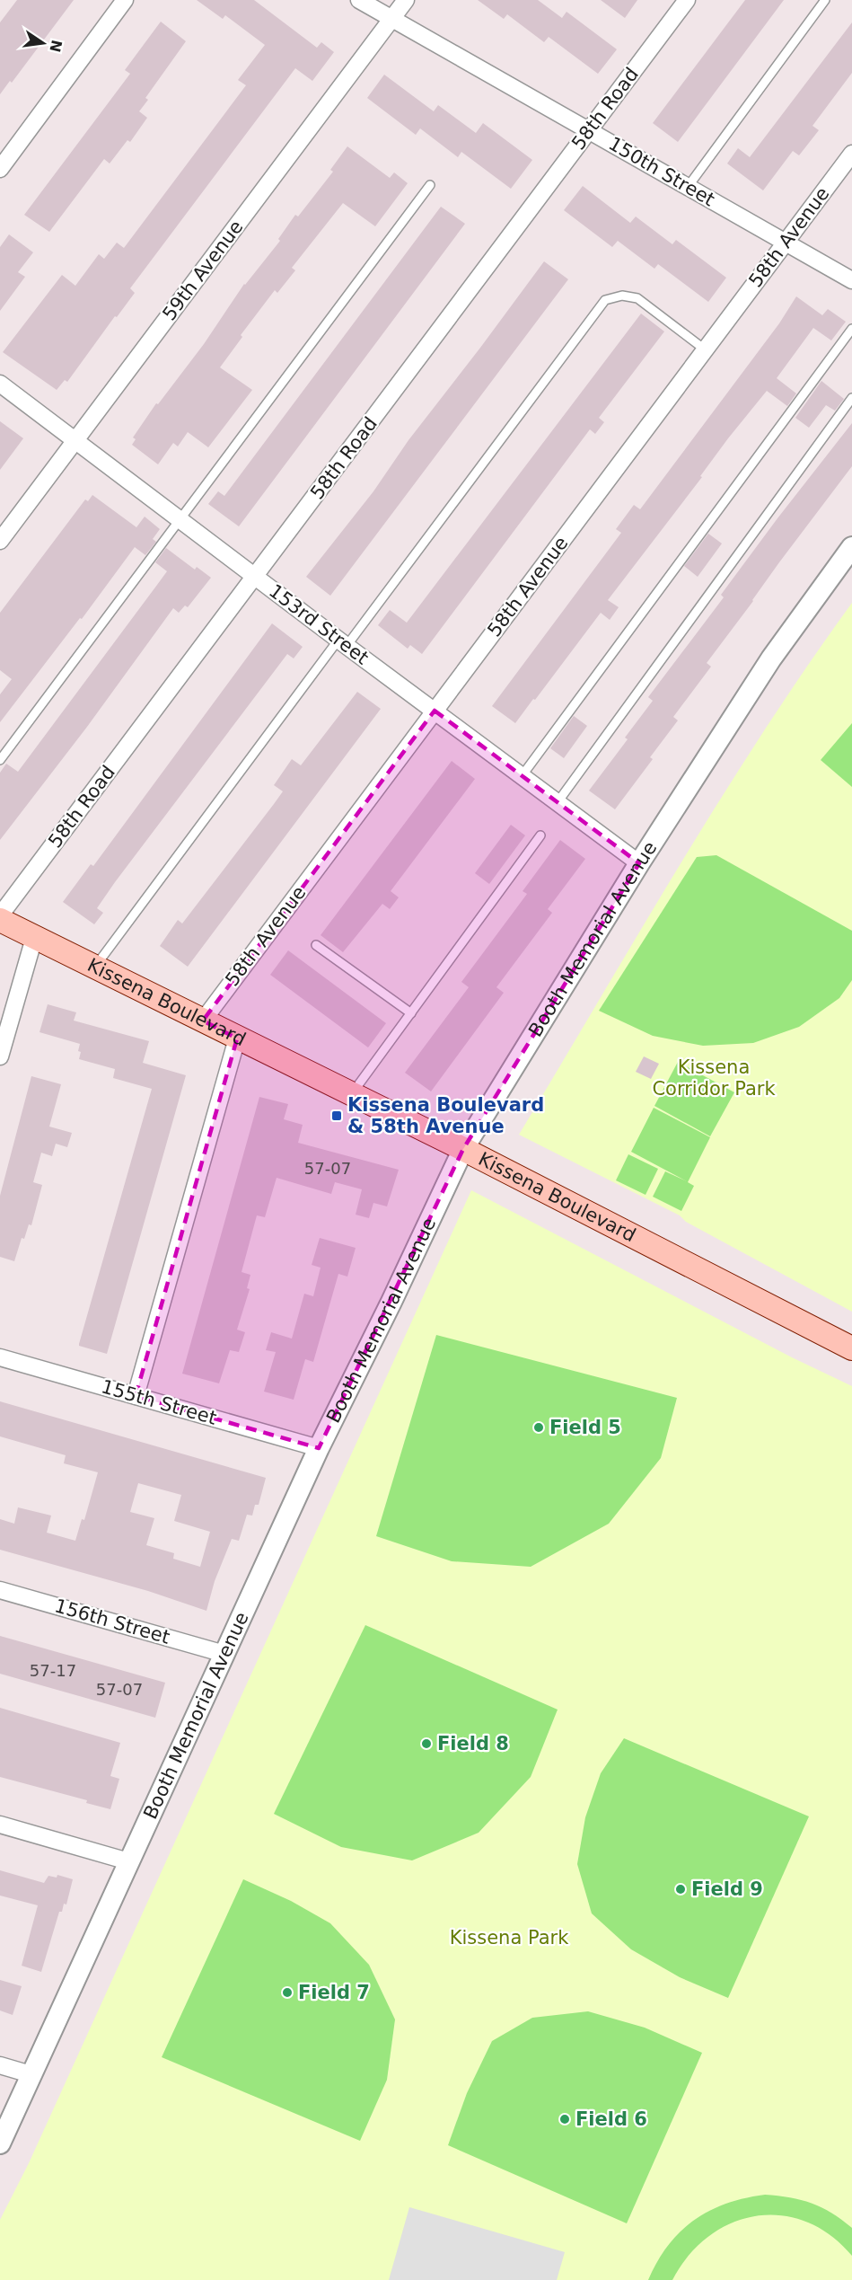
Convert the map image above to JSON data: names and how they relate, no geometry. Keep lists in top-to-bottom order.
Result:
{
  "streets": {
    "main road": ["Kissena Boulevard"],
    "street": [
      "58th Road",
      "150th Street",
      "58th Avenue",
      "59th Avenue",
      "153rd Street",
      "Booth Memorial Avenue",
      "155th Street",
      "156th Street"
    ]
  },
  "crossings": [
    ["58th Road", "150th Street"],
    ["58th Road", "153rd Street"],
    ["58th Road", "Kissena Boulevard"],
    ["150th Street", "58th Avenue"],
    ["150th Street", "59th Avenue"],
    ["58th Avenue", "153rd Street"],
    ["58th Avenue", "Kissena Boulevard"],
    ["59th Avenue", "153rd Street"],
    ["153rd Street", "Booth Memorial Avenue"],
    ["Booth Memorial Avenue", "Kissena Boulevard"],
    ["Booth Memorial Avenue", "155th Street"],
    ["Booth Memorial Avenue", "156th Street"]
  ],
  "parks": ["Kissena Corridor Park", "Kissena Park"],
  "places": {
    "transit": ["Kissena Boulevard & 58th Avenue"],
    "other": [
      "Field 5",
      "Field 8",
      "Field 9",
      "Field 7",
      "Field 6"
    ]
  },
  "house_numbers": ["57-07", "57-17", "57-07"],
  "north": "right"
}
